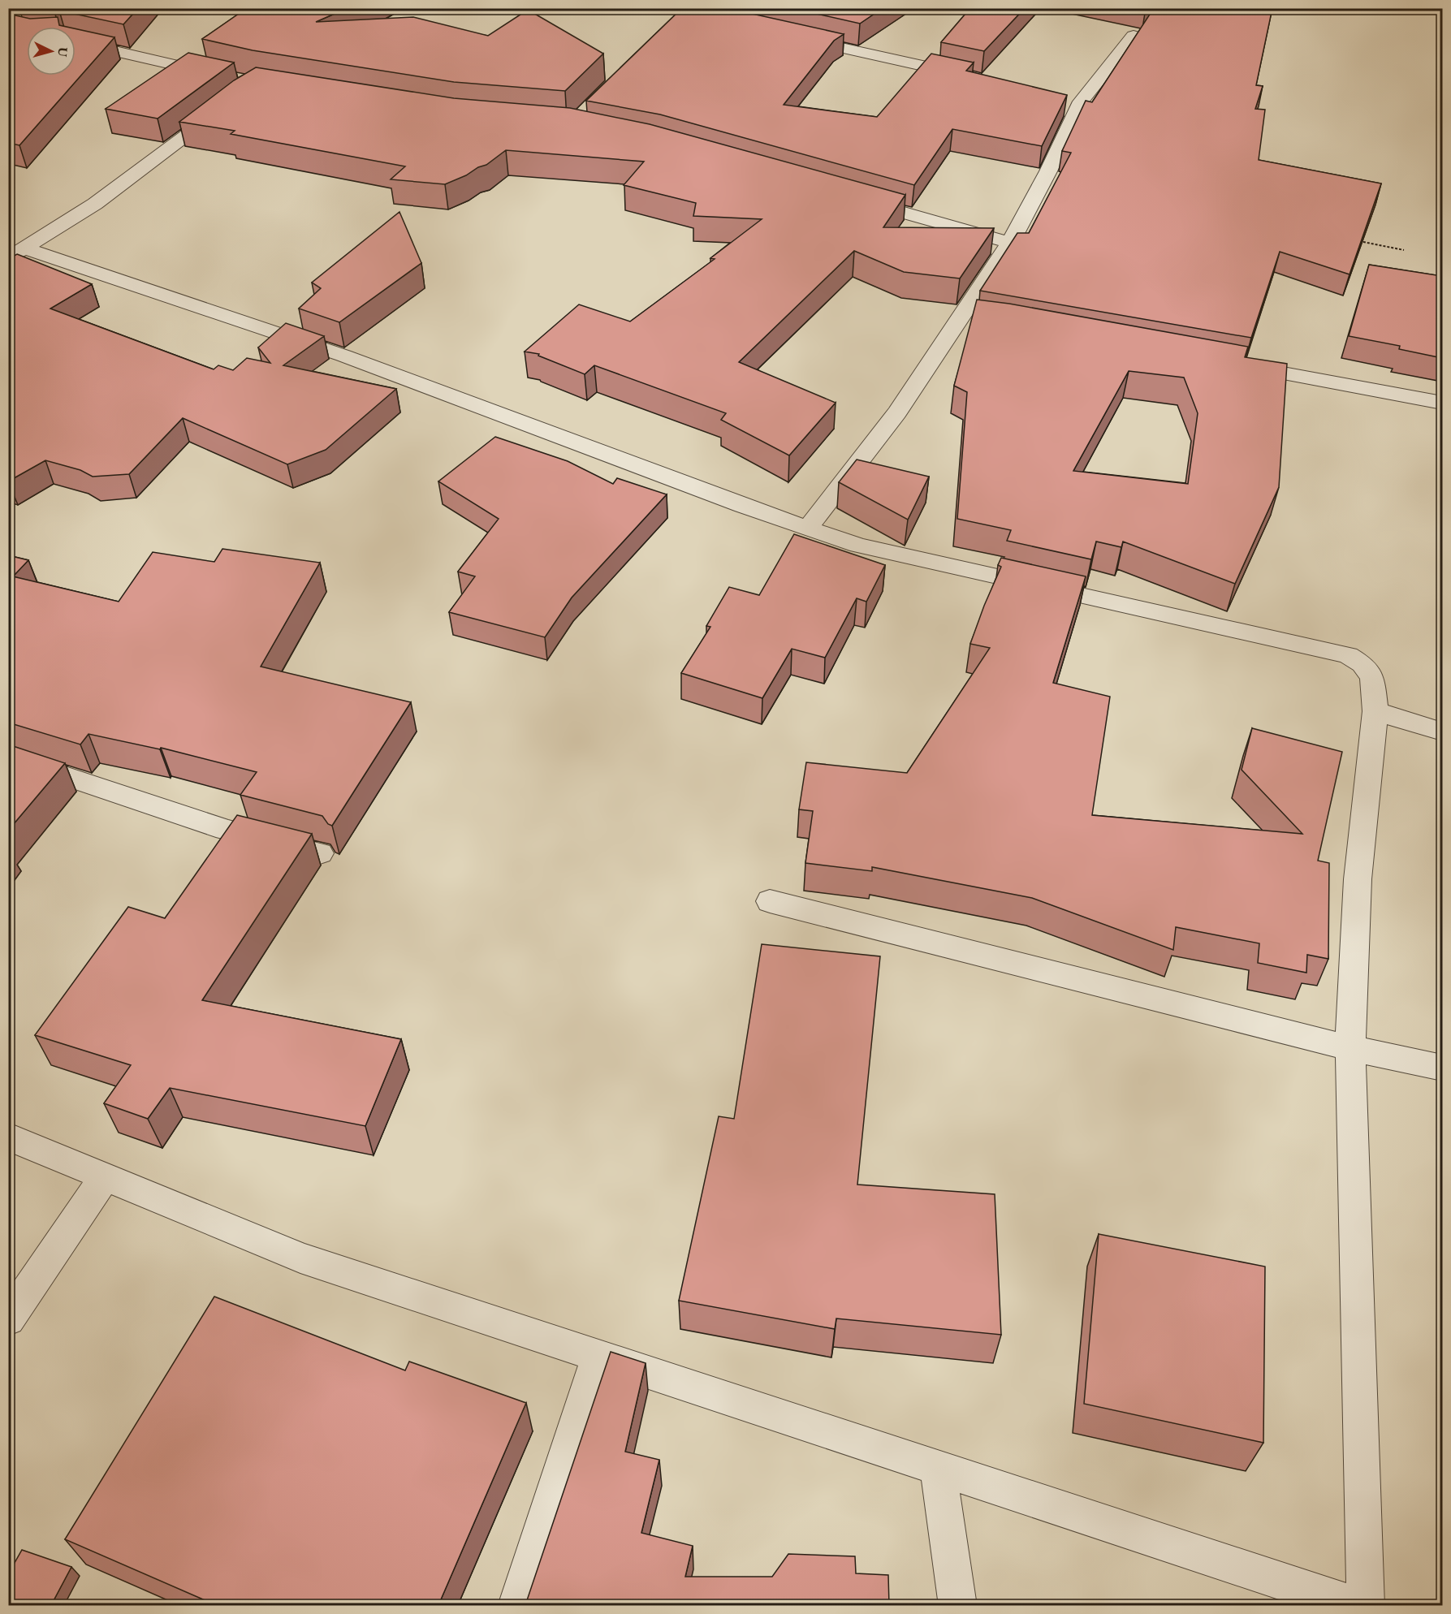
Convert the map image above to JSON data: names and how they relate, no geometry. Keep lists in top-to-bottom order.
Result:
{
  "north": "right"
}
